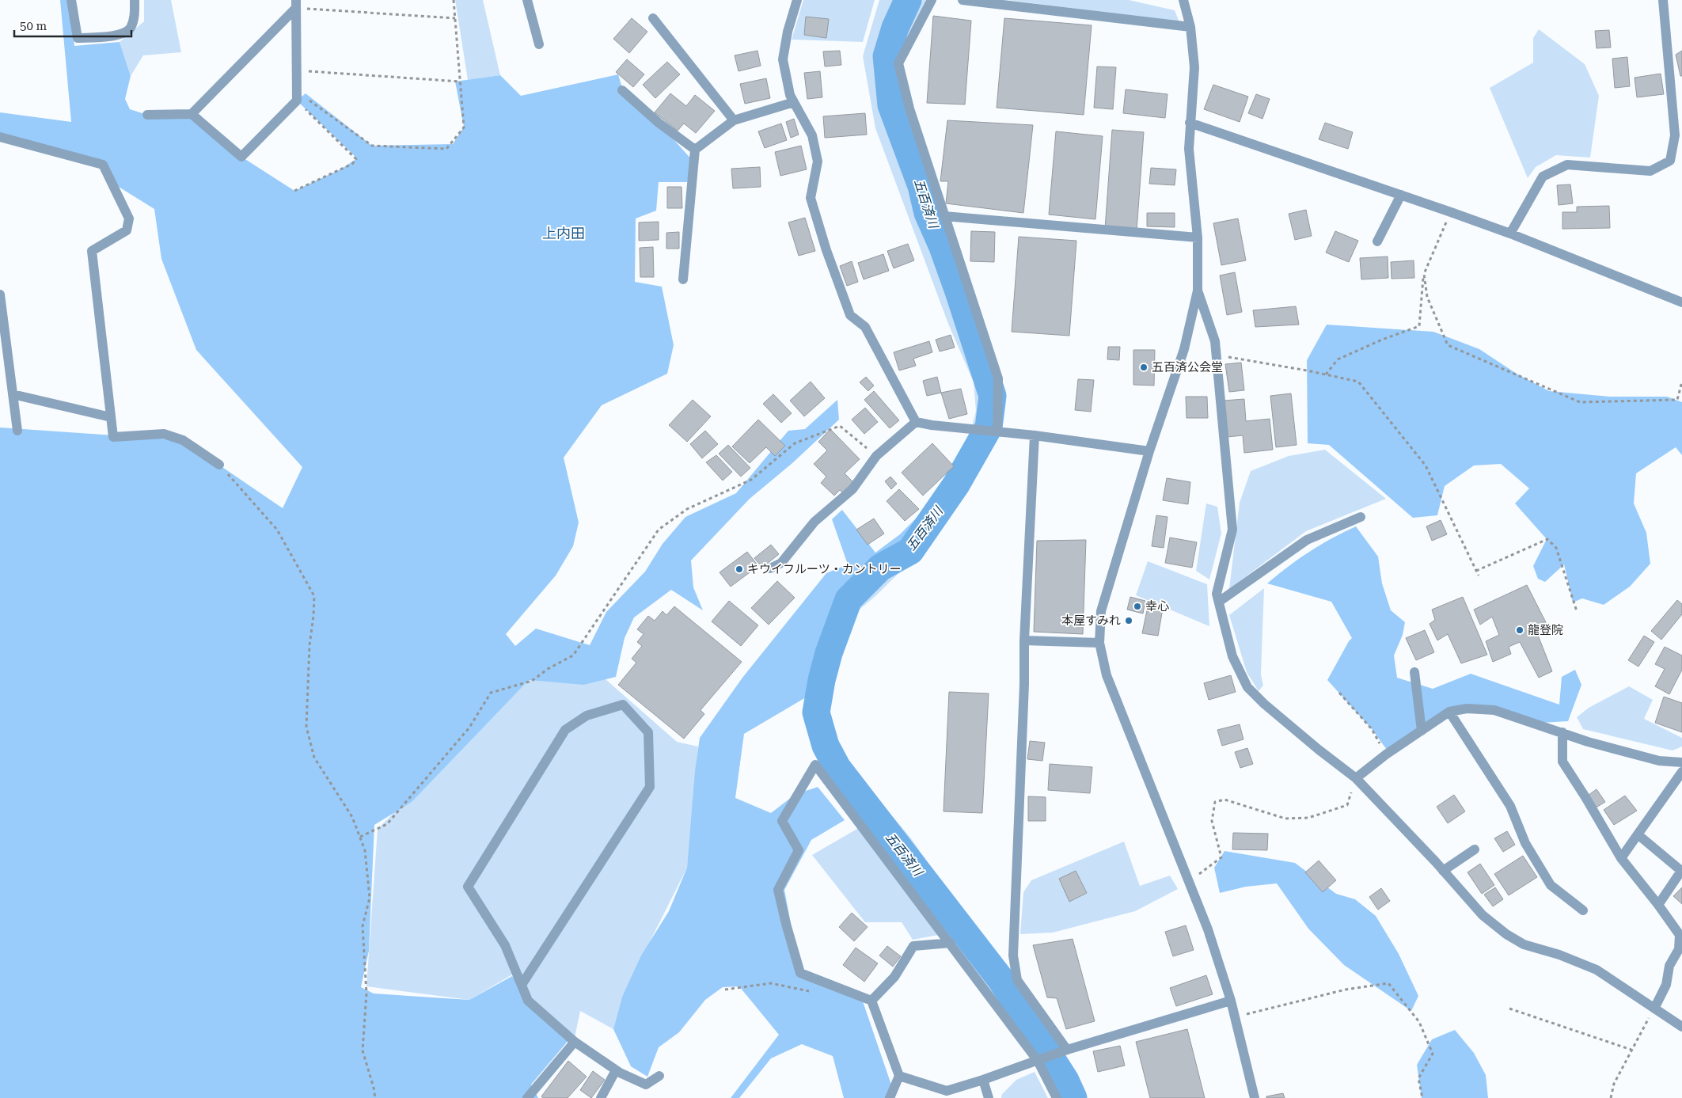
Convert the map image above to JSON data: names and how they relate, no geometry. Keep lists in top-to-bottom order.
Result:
{
  "districts": ["上内田"],
  "water": ["五百済川"],
  "places": [
    "五百済公会堂",
    "キウイフルーツ・カントリー",
    "幸心",
    "本屋すみれ",
    "龍登院"
  ],
  "scale_bar": "50 m"
}
